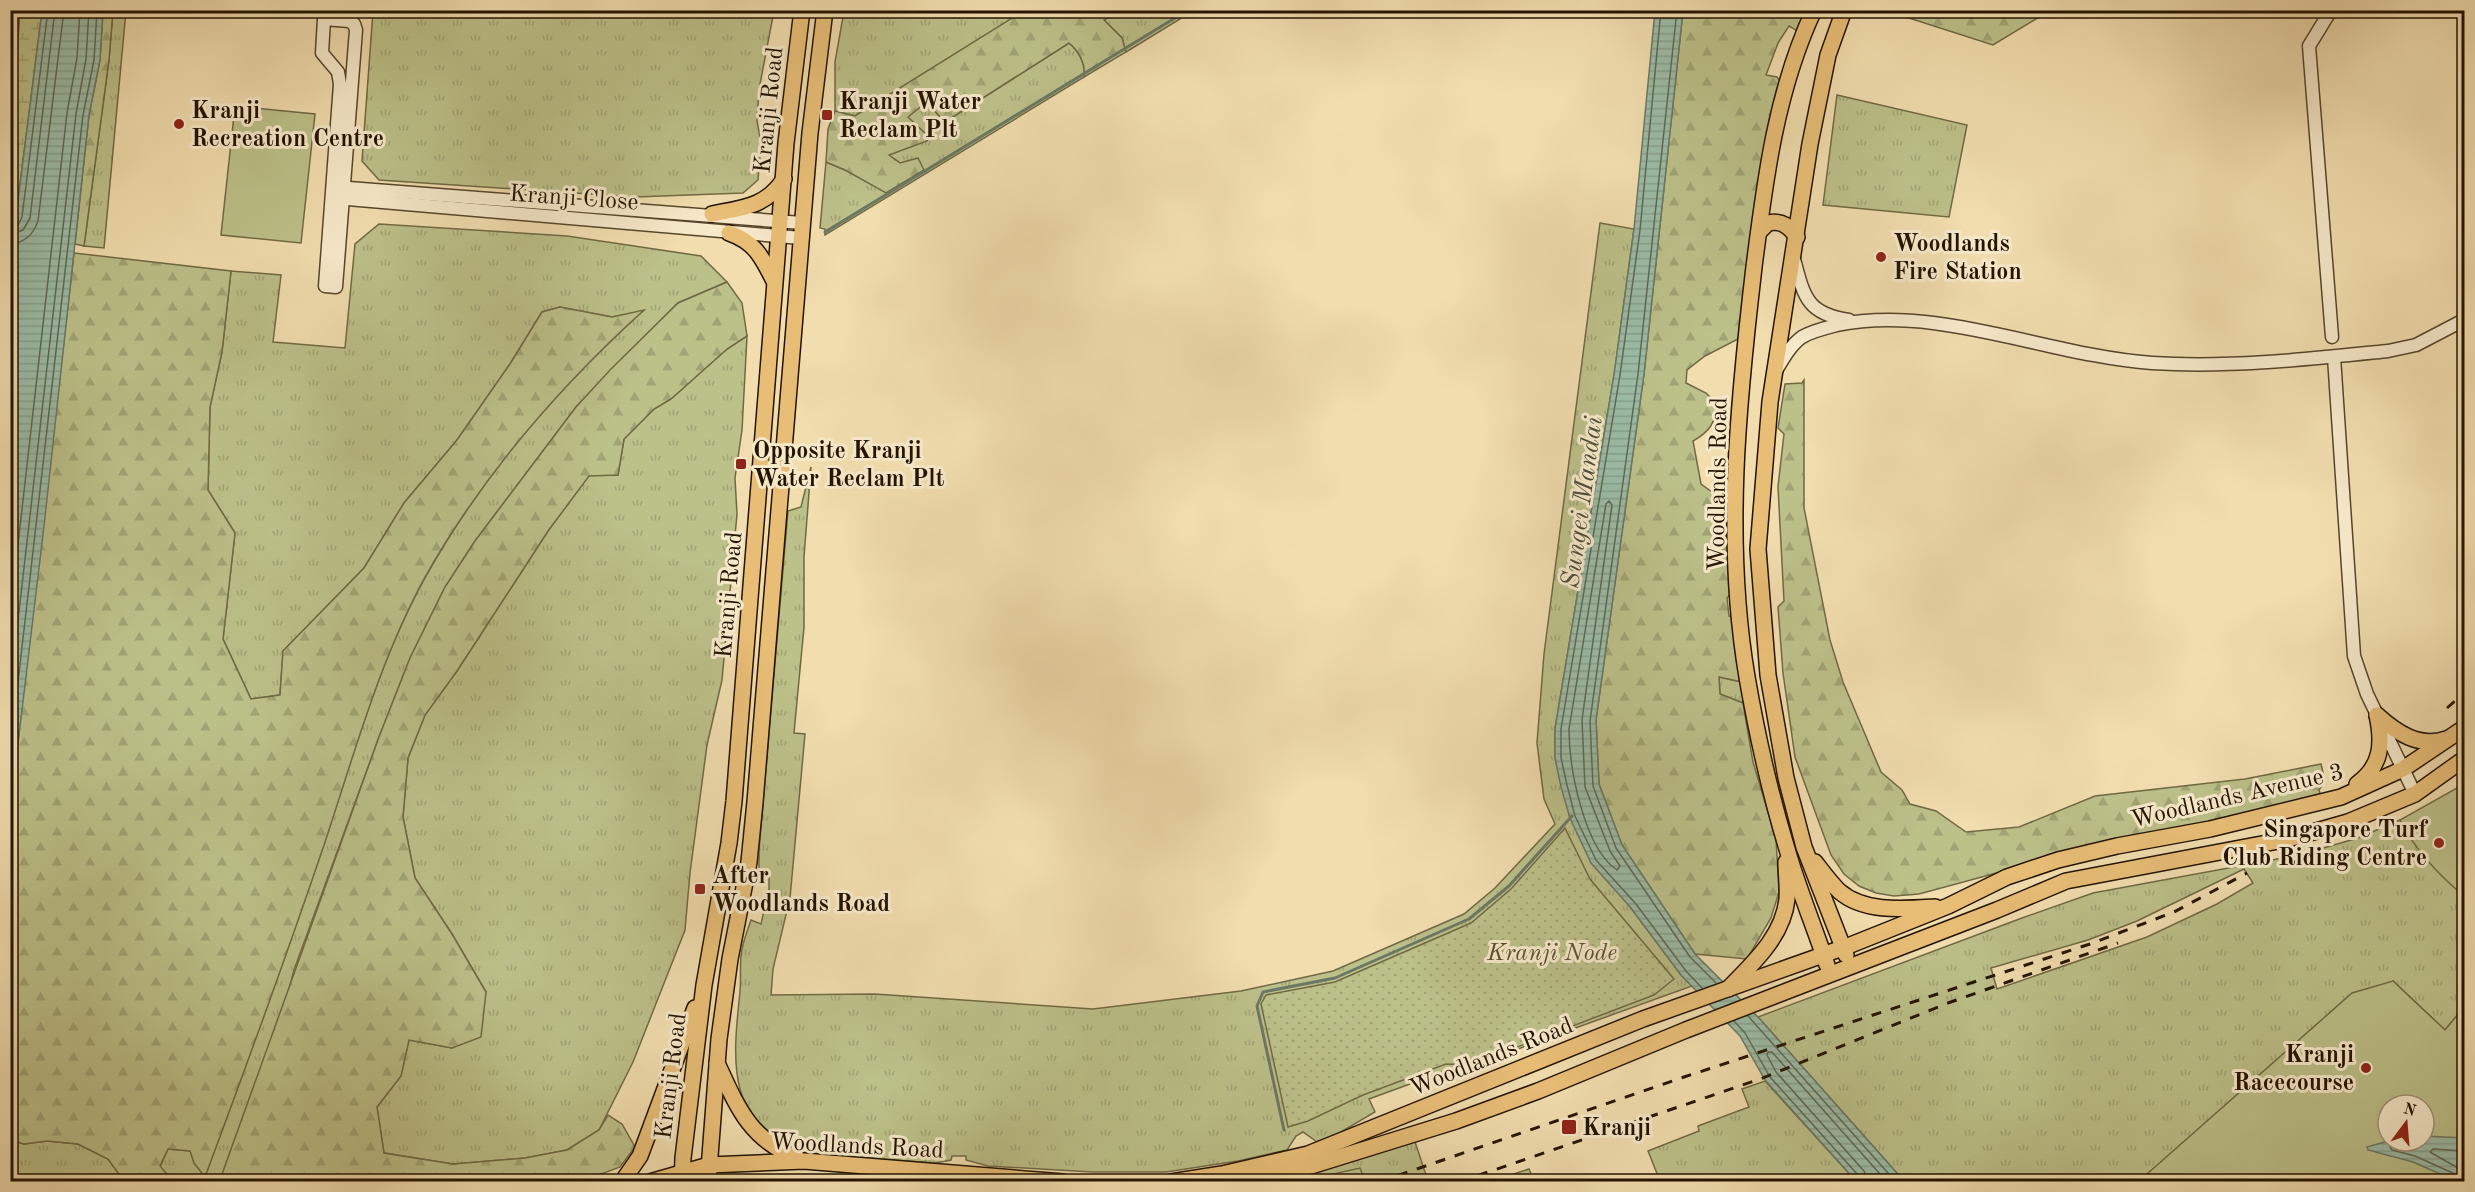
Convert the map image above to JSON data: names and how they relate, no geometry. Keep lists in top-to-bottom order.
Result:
{
  "streets": {
    "main road": ["Kranji Road", "Woodlands Road", "Woodlands Avenue 3"],
    "street": ["Kranji Close"]
  },
  "crossings": [
    ["Kranji Road", "Kranji Close"],
    ["Kranji Road", "Woodlands Road"],
    ["Woodlands Road", "Woodlands Avenue 3"]
  ],
  "water": ["Sungei Mandai"],
  "parks": ["Kranji Node"],
  "places": {
    "transit": [
      "Kranji Water Reclam Plt",
      "Opposite Kranji Water Reclam Plt",
      "After Woodlands Road",
      "Kranji"
    ],
    "other": [
      "Kranji Recreation Centre",
      "Woodlands Fire Station",
      "Singapore Turf Club Riding Centre",
      "Kranji Racecourse"
    ]
  },
  "north": "top"
}
